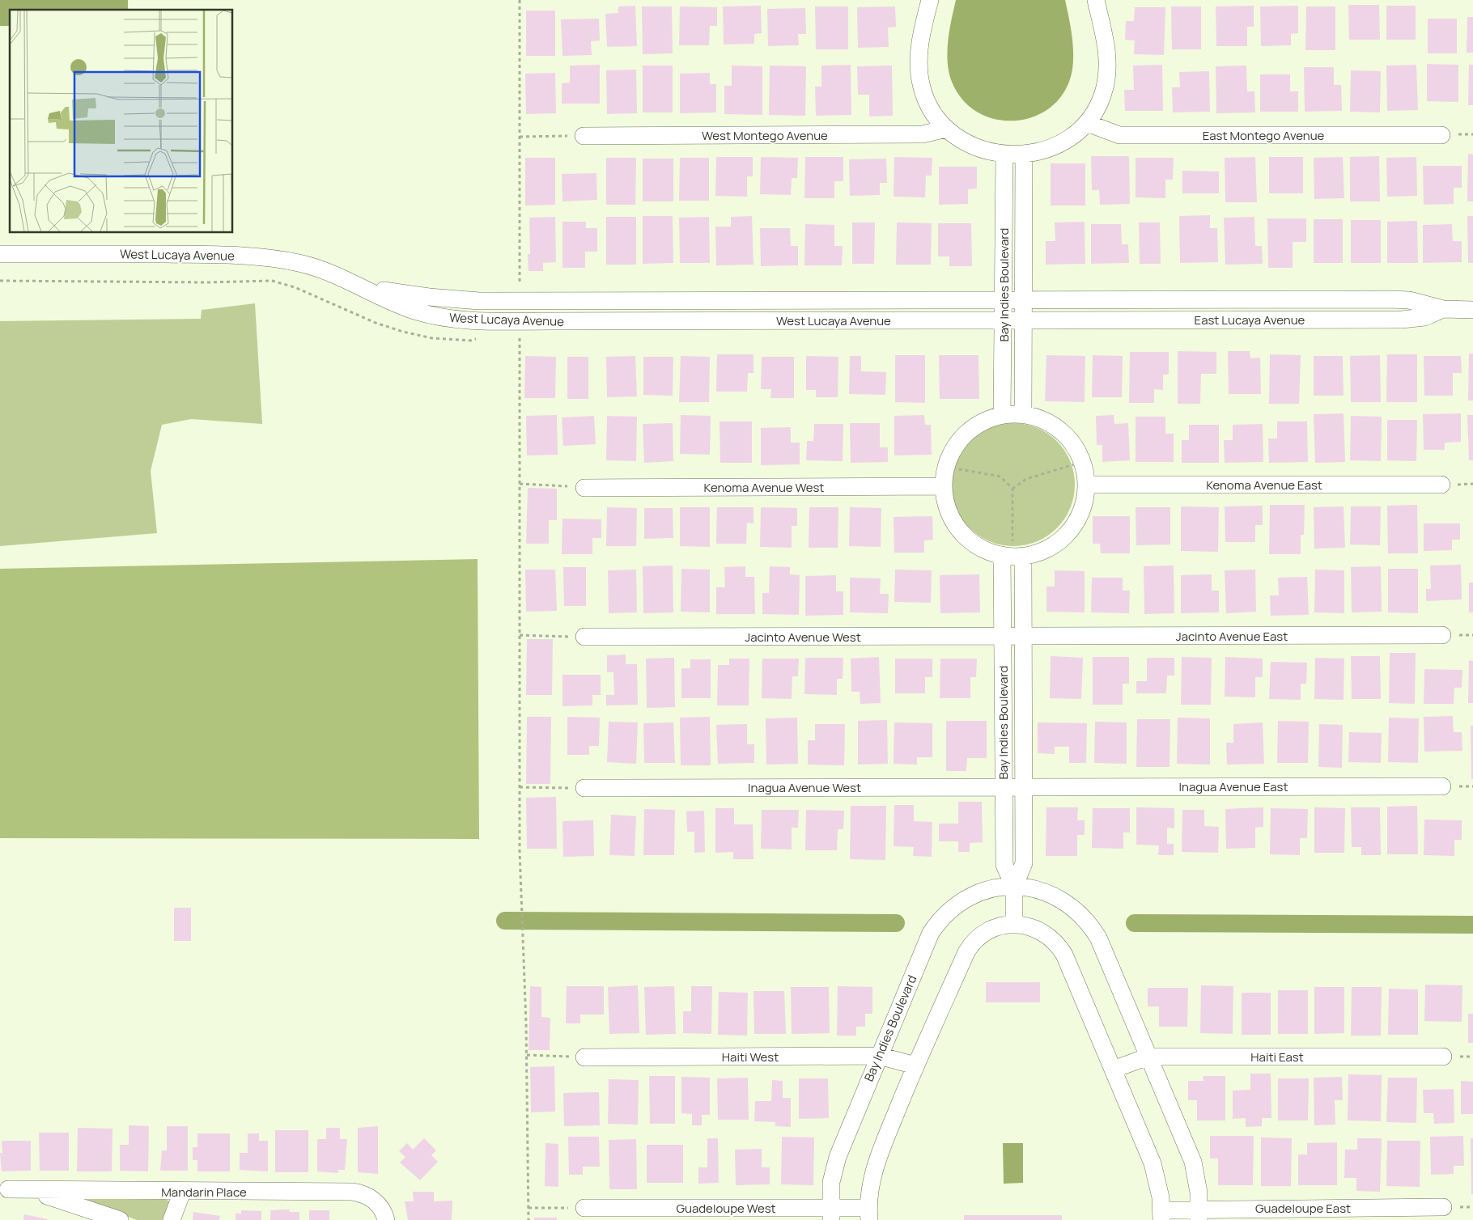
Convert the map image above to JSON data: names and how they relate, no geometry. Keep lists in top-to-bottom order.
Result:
{
  "streets": {
    "street": [
      "West Montego Avenue",
      "East Montego Avenue",
      "West Lucaya Avenue",
      "Bay Indies Boulevard",
      "East Lucaya Avenue",
      "Kenoma Avenue East",
      "Kenoma Avenue West",
      "Jacinto Avenue East",
      "Jacinto Avenue West",
      "Inagua Avenue East",
      "Inagua Avenue West",
      "Haiti West",
      "Haiti East",
      "Mandarin Place",
      "Guadeloupe West",
      "Guadeloupe East"
    ]
  },
  "crossings": [
    ["West Lucaya Avenue", "Bay Indies Boulevard"],
    ["West Lucaya Avenue", "East Lucaya Avenue"],
    ["Bay Indies Boulevard", "East Lucaya Avenue"],
    ["Bay Indies Boulevard", "Jacinto Avenue East"],
    ["Bay Indies Boulevard", "Jacinto Avenue West"],
    ["Bay Indies Boulevard", "Inagua Avenue East"],
    ["Bay Indies Boulevard", "Inagua Avenue West"],
    ["Bay Indies Boulevard", "Haiti West"],
    ["Bay Indies Boulevard", "Haiti East"],
    ["Bay Indies Boulevard", "Guadeloupe West"],
    ["Bay Indies Boulevard", "Guadeloupe East"],
    ["Jacinto Avenue East", "Jacinto Avenue West"],
    ["Inagua Avenue East", "Inagua Avenue West"]
  ]
}
